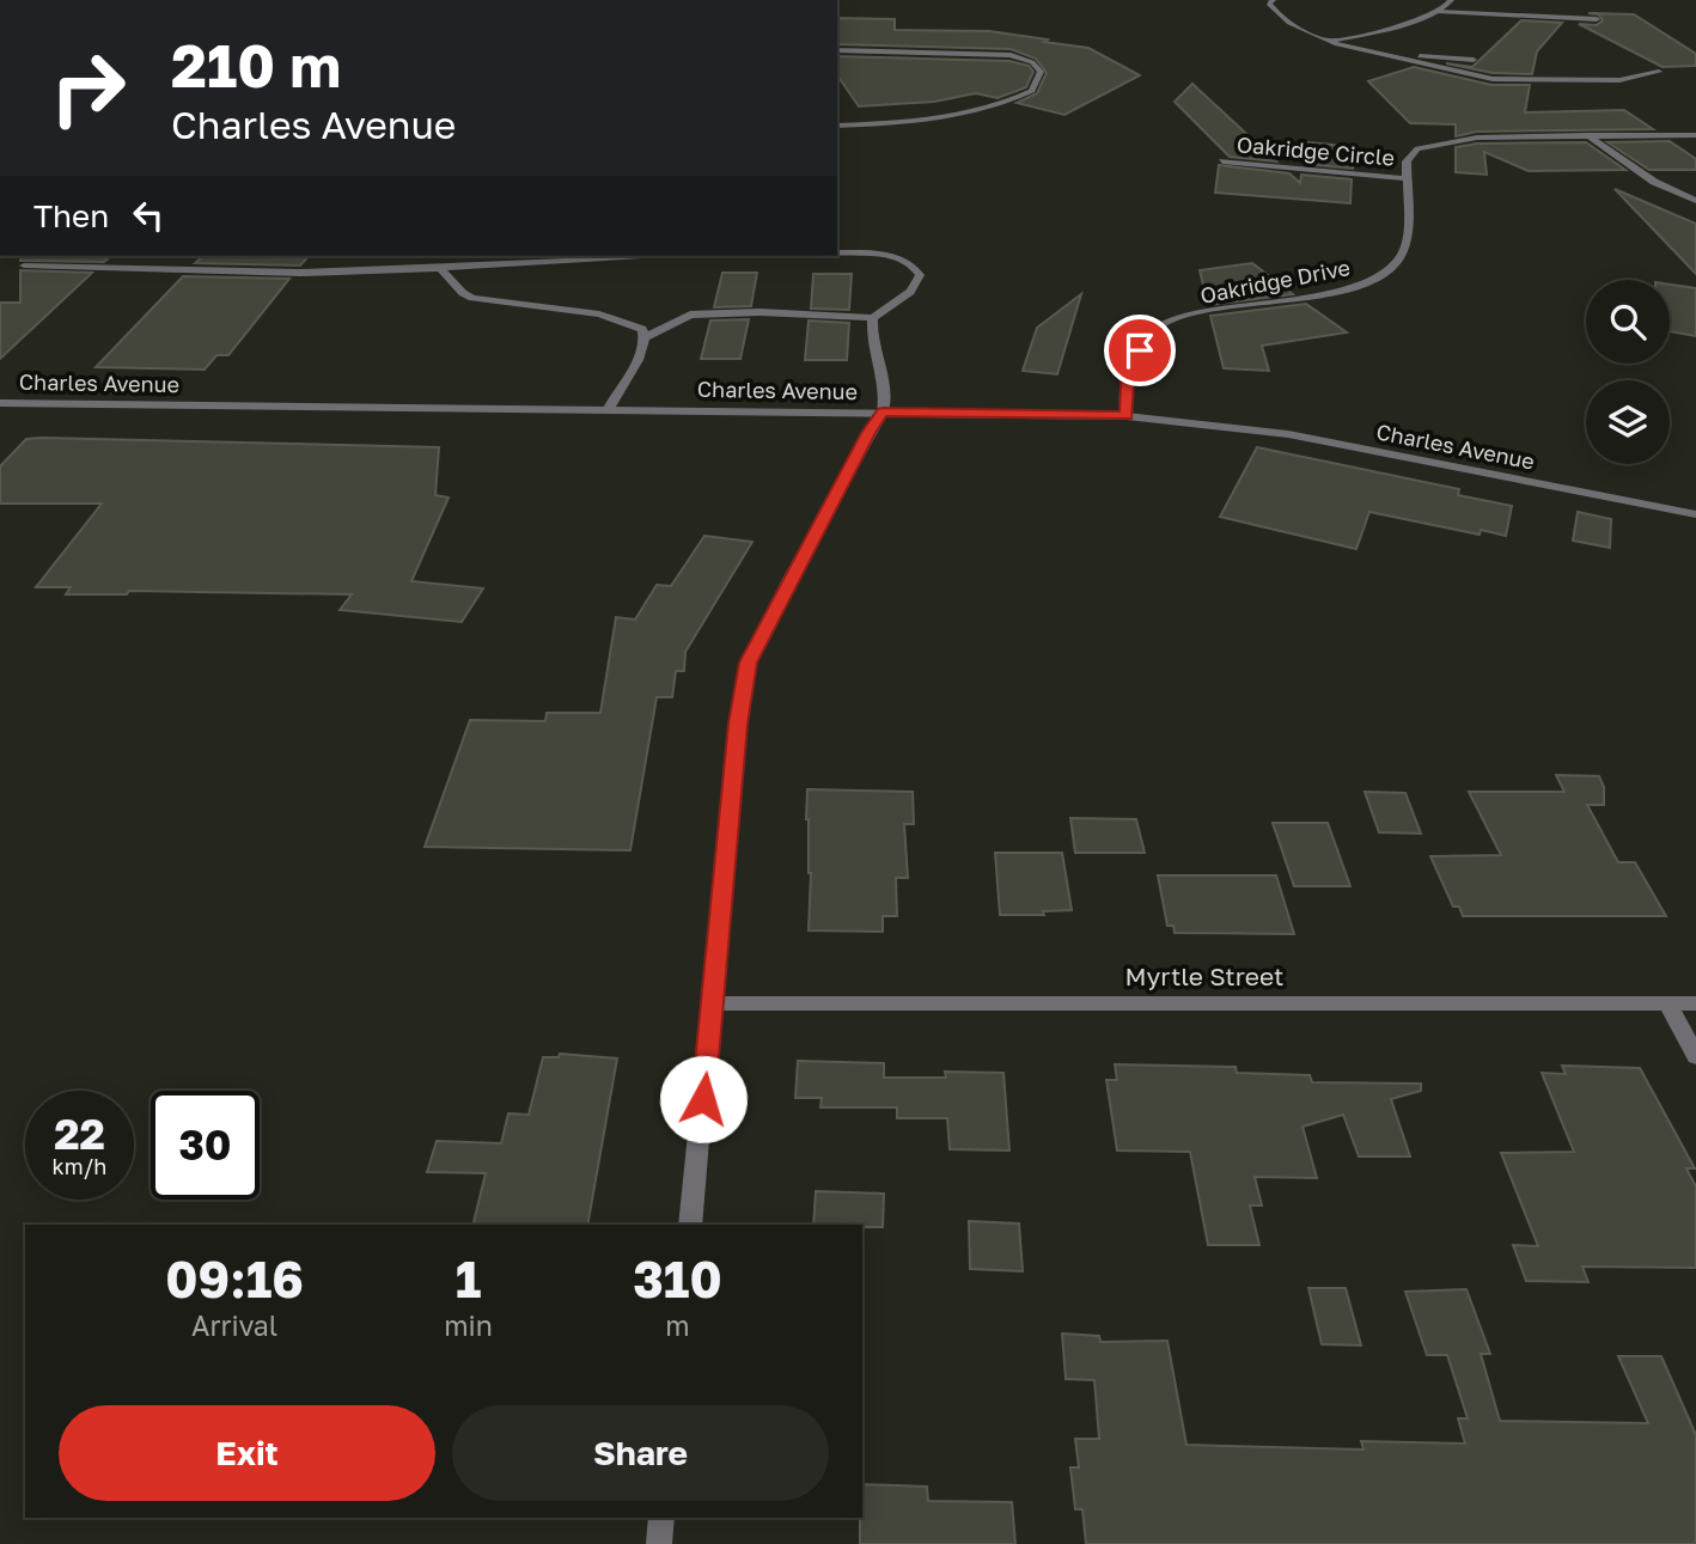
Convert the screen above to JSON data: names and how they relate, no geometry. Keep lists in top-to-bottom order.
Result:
{
  "streets": {
    "street": [
      "Oakridge Circle",
      "Oakridge Drive",
      "Charles Avenue",
      "Myrtle Street"
    ]
  },
  "crossings": [
    ["Oakridge Circle", "Oakridge Drive"],
    ["Oakridge Drive", "Charles Avenue"]
  ],
  "page": {
    "turn": ["210 m", "Charles Avenue"],
    "then": "Then",
    "speed": "22 km/h",
    "limit": "30",
    "eta": [
      "09:16",
      "Arrival",
      "1",
      "min",
      "310",
      "m"
    ],
    "buttons": ["Exit", "Share"]
  }
}
